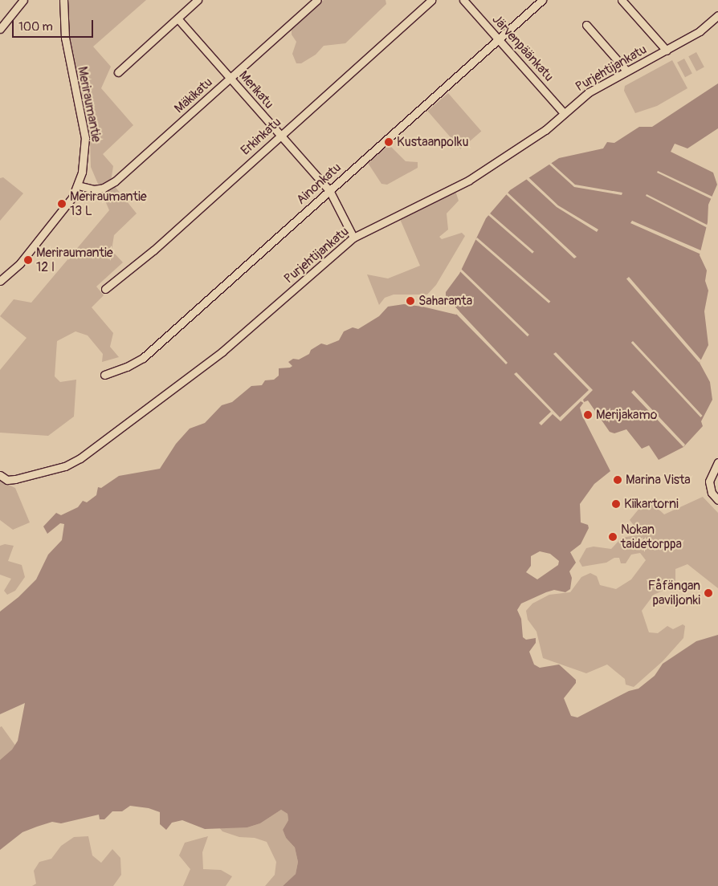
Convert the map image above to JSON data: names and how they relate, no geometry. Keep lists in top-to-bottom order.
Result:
{
  "streets": {
    "street": [
      "Järvenpäänkatu",
      "Purjehtijankatu",
      "Merikatu",
      "Mäkikatu",
      "Meriraumantie",
      "Erkinkatu",
      "Ainonkatu"
    ]
  },
  "crossings": [
    ["Järvenpäänkatu", "Purjehtijankatu"],
    ["Järvenpäänkatu", "Ainonkatu"],
    ["Purjehtijankatu", "Merikatu"],
    ["Merikatu", "Mäkikatu"],
    ["Merikatu", "Erkinkatu"],
    ["Merikatu", "Ainonkatu"],
    ["Mäkikatu", "Meriraumantie"]
  ],
  "places": [
    "Kustaanpolku",
    "Meriraumantie 13 L",
    "Meriraumantie 12 I",
    "Saharanta",
    "Merijakamo",
    "Marina Vista",
    "Kiikartorni",
    "Nokan taidetorppa",
    "Fåfängan paviljonki"
  ],
  "scale_bar": "100 m"
}
